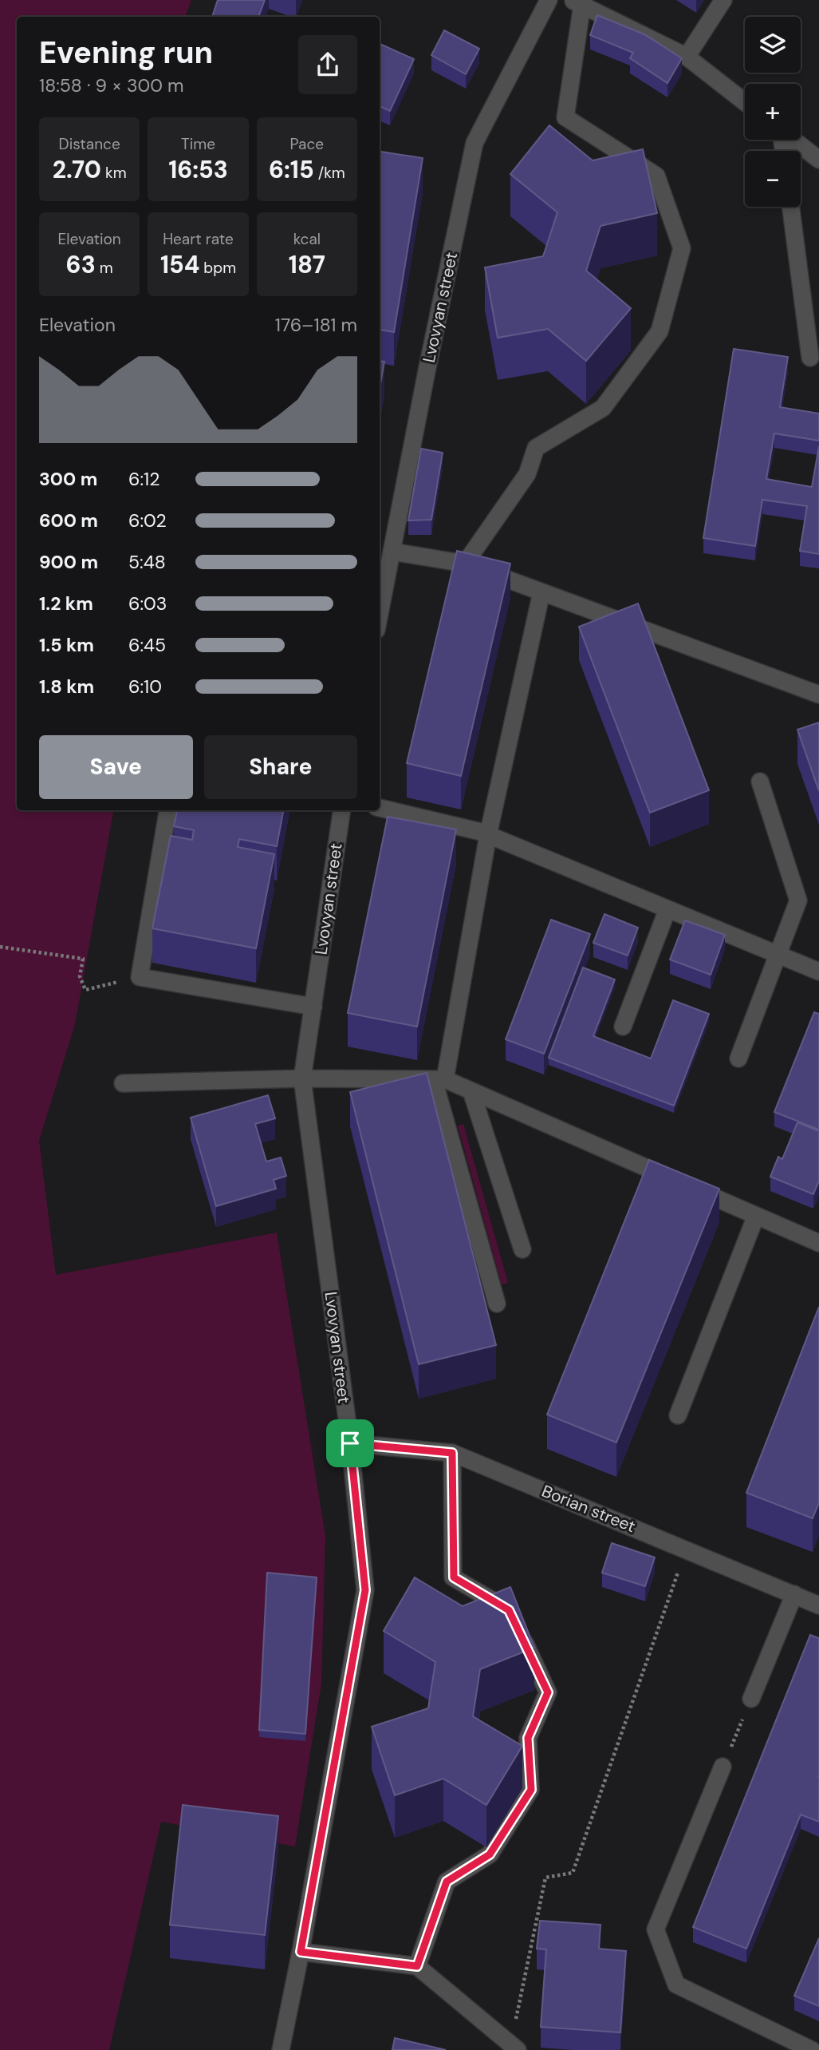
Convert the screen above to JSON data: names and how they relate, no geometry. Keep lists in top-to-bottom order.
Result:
{
  "streets": {
    "street": ["Lvovyan street", "Borian street"]
  },
  "crossings": [
    ["Lvovyan street", "Borian street"]
  ],
  "page": {
    "map_buttons": ["+", "−"],
    "heading": ["Evening run", "18:58 · 9 × 300 m"],
    "stats": [
      ["Distance", "2.70 km"],
      ["Time", "16:53"],
      ["Pace", "6:15 /km"],
      ["Elevation", "63 m"],
      ["Heart rate", "154 bpm"],
      ["kcal", "187"]
    ],
    "chart": ["Elevation", "176–181 m"],
    "list": [
      {
        "name": "300 m",
        "note": "6:12"
      },
      {
        "name": "600 m",
        "note": "6:02"
      },
      {
        "name": "900 m",
        "note": "5:48"
      },
      {
        "name": "1.2 km",
        "note": "6:03"
      },
      {
        "name": "1.5 km",
        "note": "6:45"
      },
      {
        "name": "1.8 km",
        "note": "6:10"
      }
    ],
    "buttons": ["Save", "Share"]
  }
}
